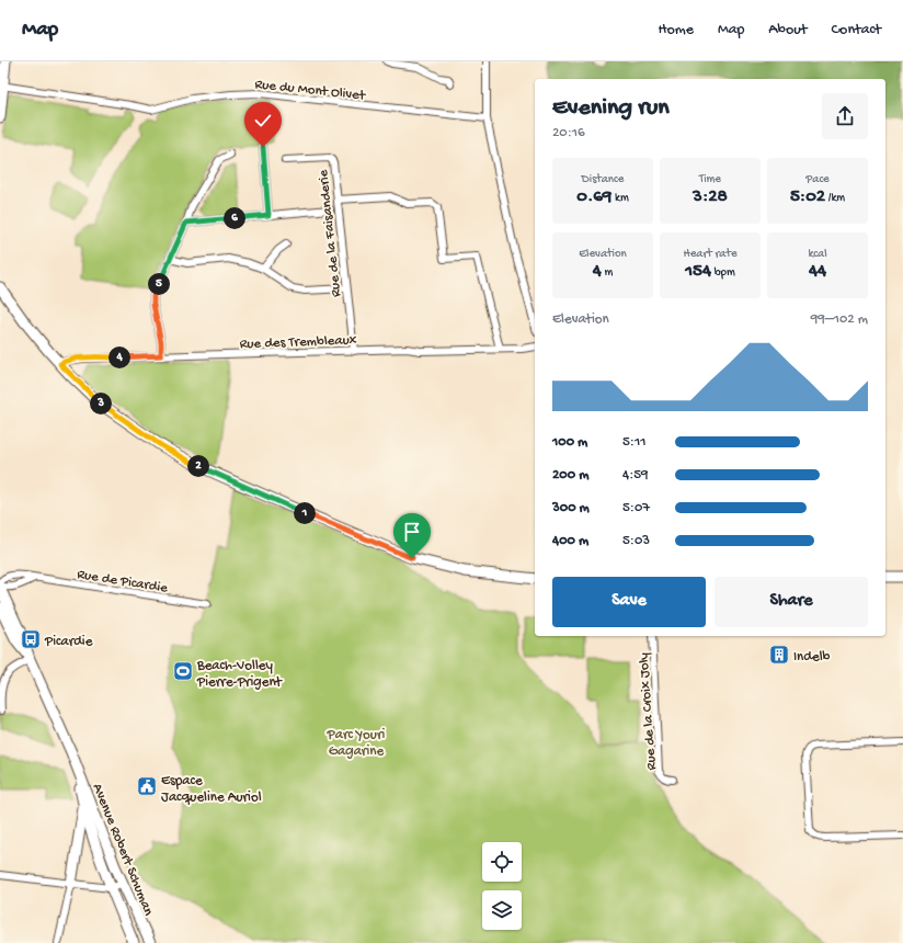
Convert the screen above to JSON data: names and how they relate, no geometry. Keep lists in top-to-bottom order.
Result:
{
  "streets": {
    "main road": ["Avenue Robert Schuman"],
    "street": [
      "Rue du Mont Olivet",
      "Rue de la Faisanderie",
      "Rue des Trembleaux",
      "Rue de Picardie",
      "Rue de la Croix Joly"
    ]
  },
  "crossings": [
    ["Rue de la Faisanderie", "Rue des Trembleaux"],
    ["Rue de Picardie", "Avenue Robert Schuman"]
  ],
  "parks": ["Parc Youri Gagarine"],
  "places": {
    "bus stop": ["Picardie"],
    "building": ["Indelb"],
    "sports": ["Beach-Volley Pierre-Prigent"],
    "public building": ["Espace Jacqueline Auriol"]
  },
  "page": {
    "header": "Map",
    "nav": [
      "Home",
      "Map",
      "About",
      "Contact"
    ],
    "heading": ["Evening run", "20:16"],
    "stats": [
      ["Distance", "0.69 km"],
      ["Time", "3:28"],
      ["Pace", "5:02 /km"],
      ["Elevation", "4 m"],
      ["Heart rate", "154 bpm"],
      ["kcal", "44"]
    ],
    "pins": [
      "6",
      "5",
      "4",
      "3",
      "2",
      "1"
    ],
    "chart": ["Elevation", "99–102 m"],
    "list": [
      {
        "name": "100 m",
        "note": "5:11"
      },
      {
        "name": "200 m",
        "note": "4:59"
      },
      {
        "name": "300 m",
        "note": "5:07"
      },
      {
        "name": "400 m",
        "note": "5:03"
      }
    ],
    "buttons": ["Save", "Share"]
  }
}
